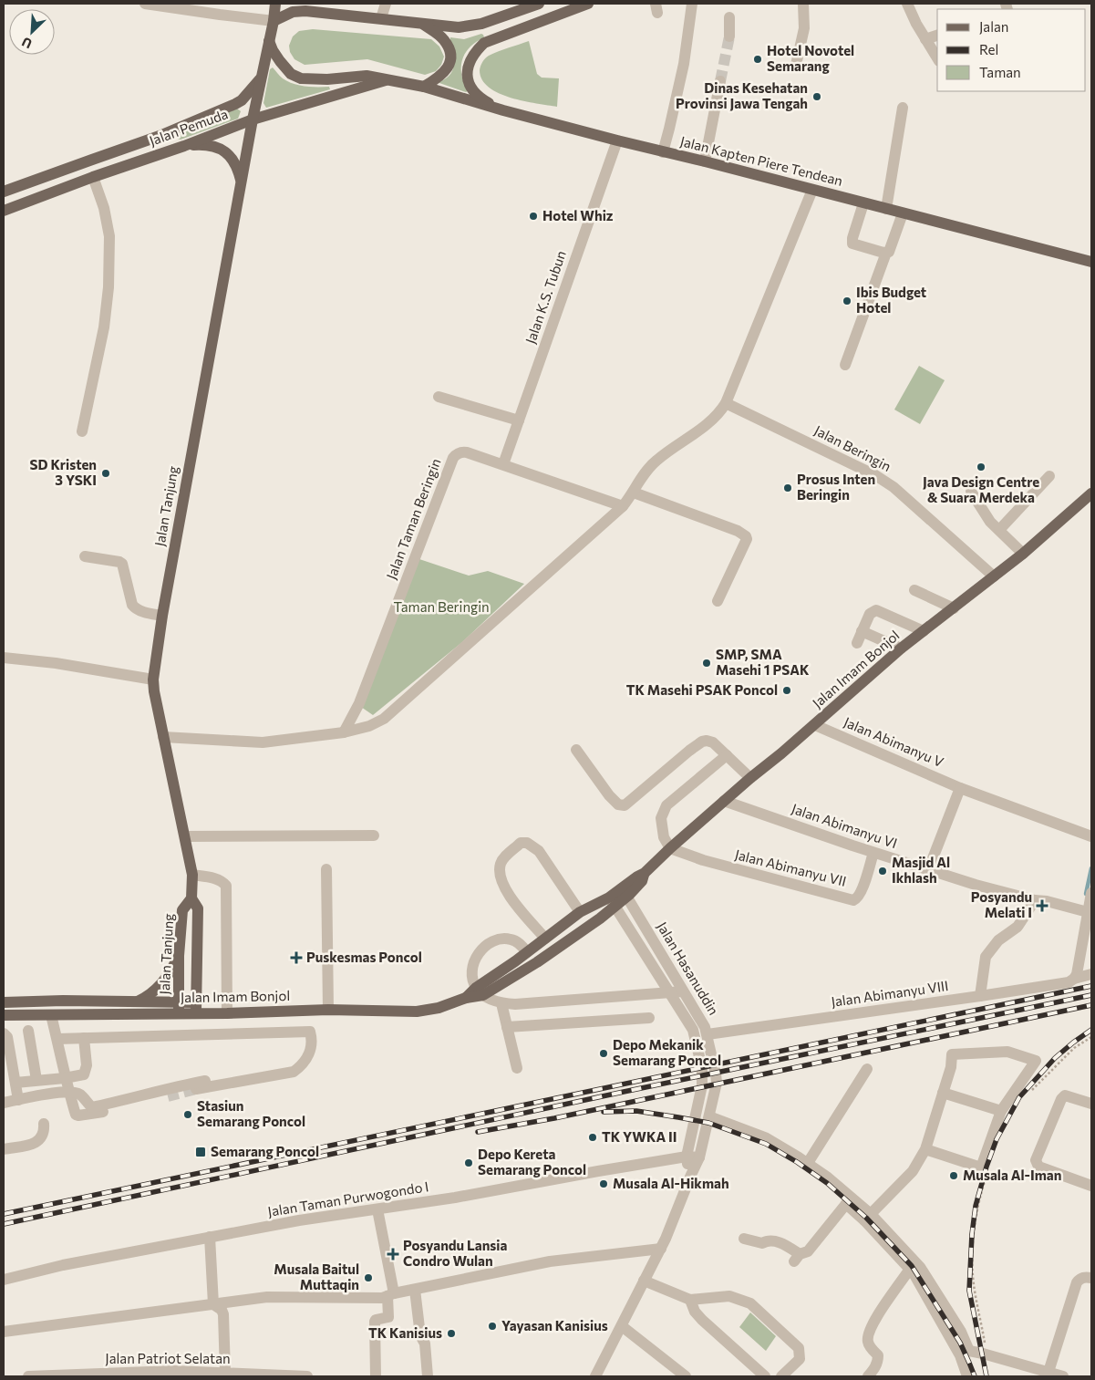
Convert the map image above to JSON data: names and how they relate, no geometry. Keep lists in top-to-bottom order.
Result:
{
  "streets": {
    "main road": [
      "Jalan Pemuda",
      "Jalan Kapten Piere Tendean",
      "Jalan Tanjung",
      "Jalan Imam Bonjol"
    ],
    "street": [
      "Jalan K.S. Tubun",
      "Jalan Beringin",
      "Jalan Taman Beringin",
      "Jalan Abimanyu V",
      "Jalan Abimanyu VI",
      "Jalan Abimanyu VII",
      "Jalan Hasanuddin",
      "Jalan Abimanyu VIII",
      "Jalan Taman Purwogondo I",
      "Jalan Patriot Selatan"
    ]
  },
  "crossings": [
    ["Jalan Pemuda", "Jalan Kapten Piere Tendean"],
    ["Jalan Pemuda", "Jalan Tanjung"],
    ["Jalan Kapten Piere Tendean", "Jalan K.S. Tubun"],
    ["Jalan K.S. Tubun", "Jalan Taman Beringin"],
    ["Jalan Beringin", "Jalan Imam Bonjol"],
    ["Jalan Tanjung", "Jalan Imam Bonjol"],
    ["Jalan Imam Bonjol", "Jalan Abimanyu V"],
    ["Jalan Imam Bonjol", "Jalan Abimanyu VI"],
    ["Jalan Imam Bonjol", "Jalan Abimanyu VII"],
    ["Jalan Imam Bonjol", "Jalan Hasanuddin"],
    ["Jalan Abimanyu VI", "Jalan Abimanyu VII"],
    ["Jalan Hasanuddin", "Jalan Abimanyu VIII"],
    ["Jalan Hasanuddin", "Jalan Taman Purwogondo I"]
  ],
  "parks": ["Taman Beringin"],
  "places": {
    "other": [
      "Hotel Novotel Semarang",
      "Dinas Kesehatan Provinsi Jawa Tengah",
      "Hotel Whiz",
      "Ibis Budget Hotel",
      "Java Design Centre & Suara Merdeka",
      "SD Kristen 3 YSKI",
      "Prosus Inten Beringin",
      "SMP, SMA Masehi 1 PSAK",
      "TK Masehi PSAK Poncol",
      "Masjid Al Ikhlash",
      "Depo Mekanik Semarang Poncol",
      "Stasiun Semarang Poncol",
      "TK YWKA II",
      "Depo Kereta Semarang Poncol",
      "Musala Al-Iman",
      "Musala Al-Hikmah",
      "Musala Baitul Muttaqin",
      "Yayasan Kanisius",
      "TK Kanisius"
    ],
    "health": ["Posyandu Melati I", "Puskesmas Poncol", "Posyandu Lansia Condro Wulan"],
    "transit": ["Semarang Poncol"]
  },
  "legend": ["Jalan", "Rel", "Taman"],
  "north": "bottom left"
}
